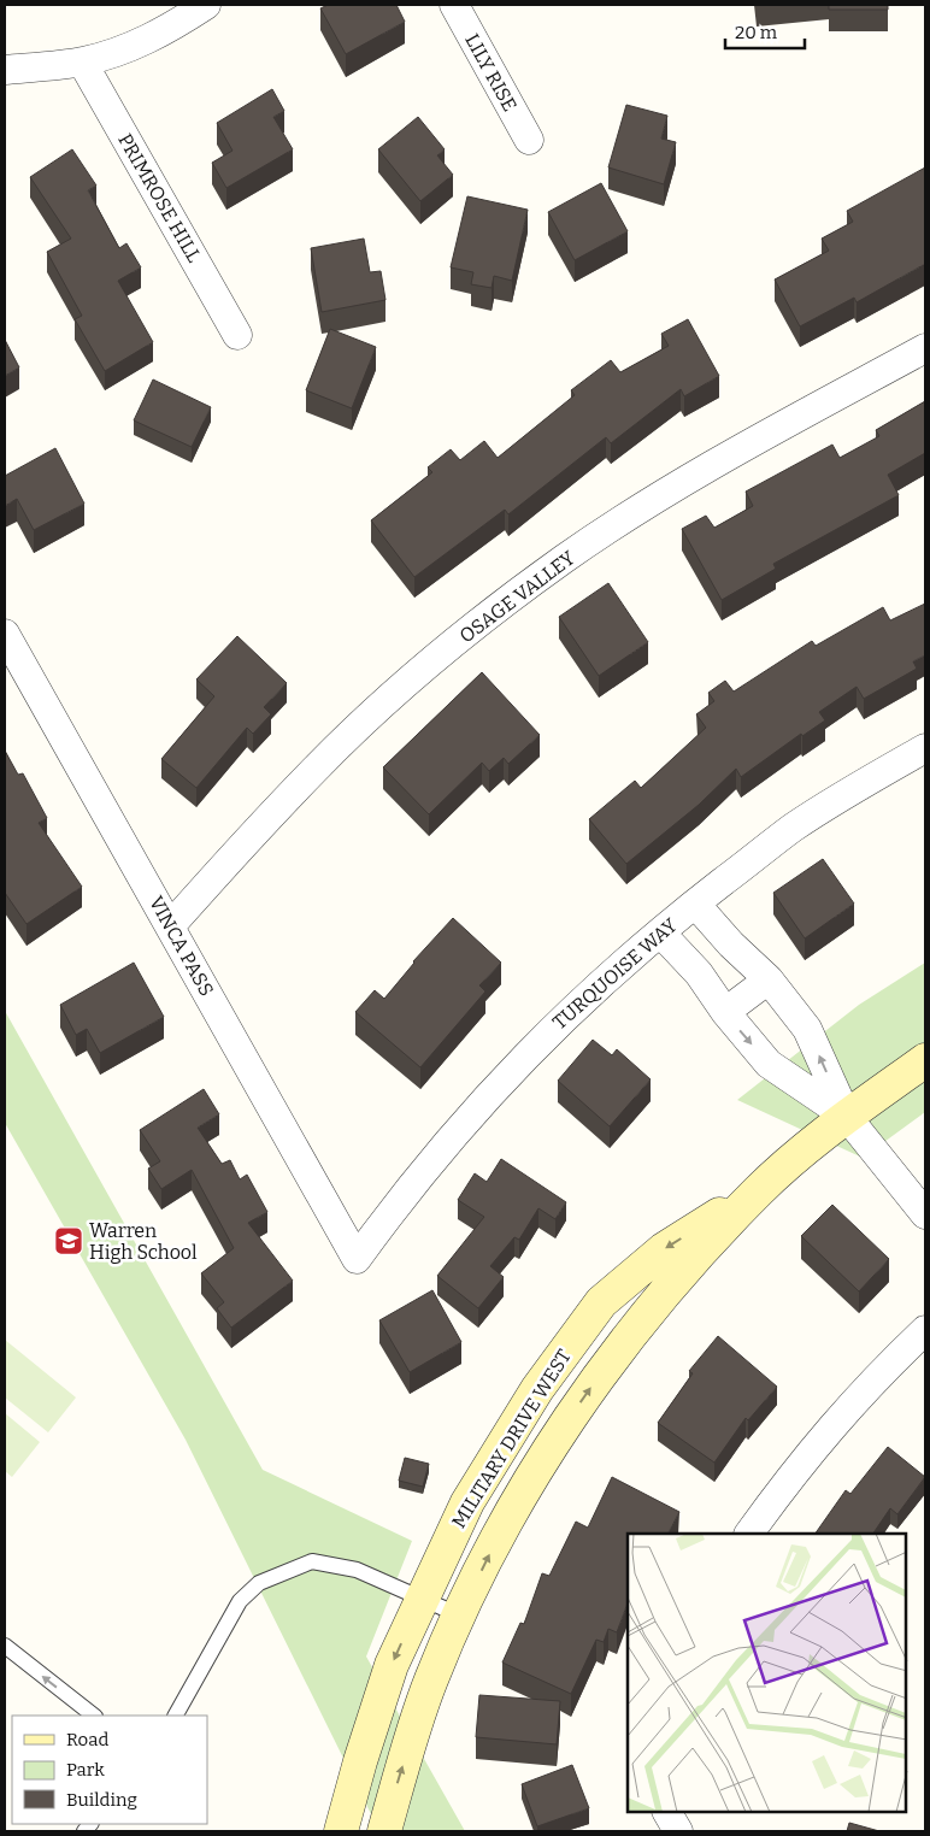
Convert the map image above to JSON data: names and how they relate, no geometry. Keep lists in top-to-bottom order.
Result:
{
  "streets": {
    "main road": ["MILITARY DRIVE WEST"],
    "street": [
      "LILY RISE",
      "PRIMROSE HILL",
      "OSAGE VALLEY",
      "VINCA PASS",
      "TURQUOISE WAY"
    ]
  },
  "crossings": [
    ["OSAGE VALLEY", "VINCA PASS"],
    ["VINCA PASS", "TURQUOISE WAY"]
  ],
  "places": {
    "school or university": ["Warren High School"]
  },
  "legend": ["Road", "Park", "Building"],
  "scale_bar": "20 m"
}
